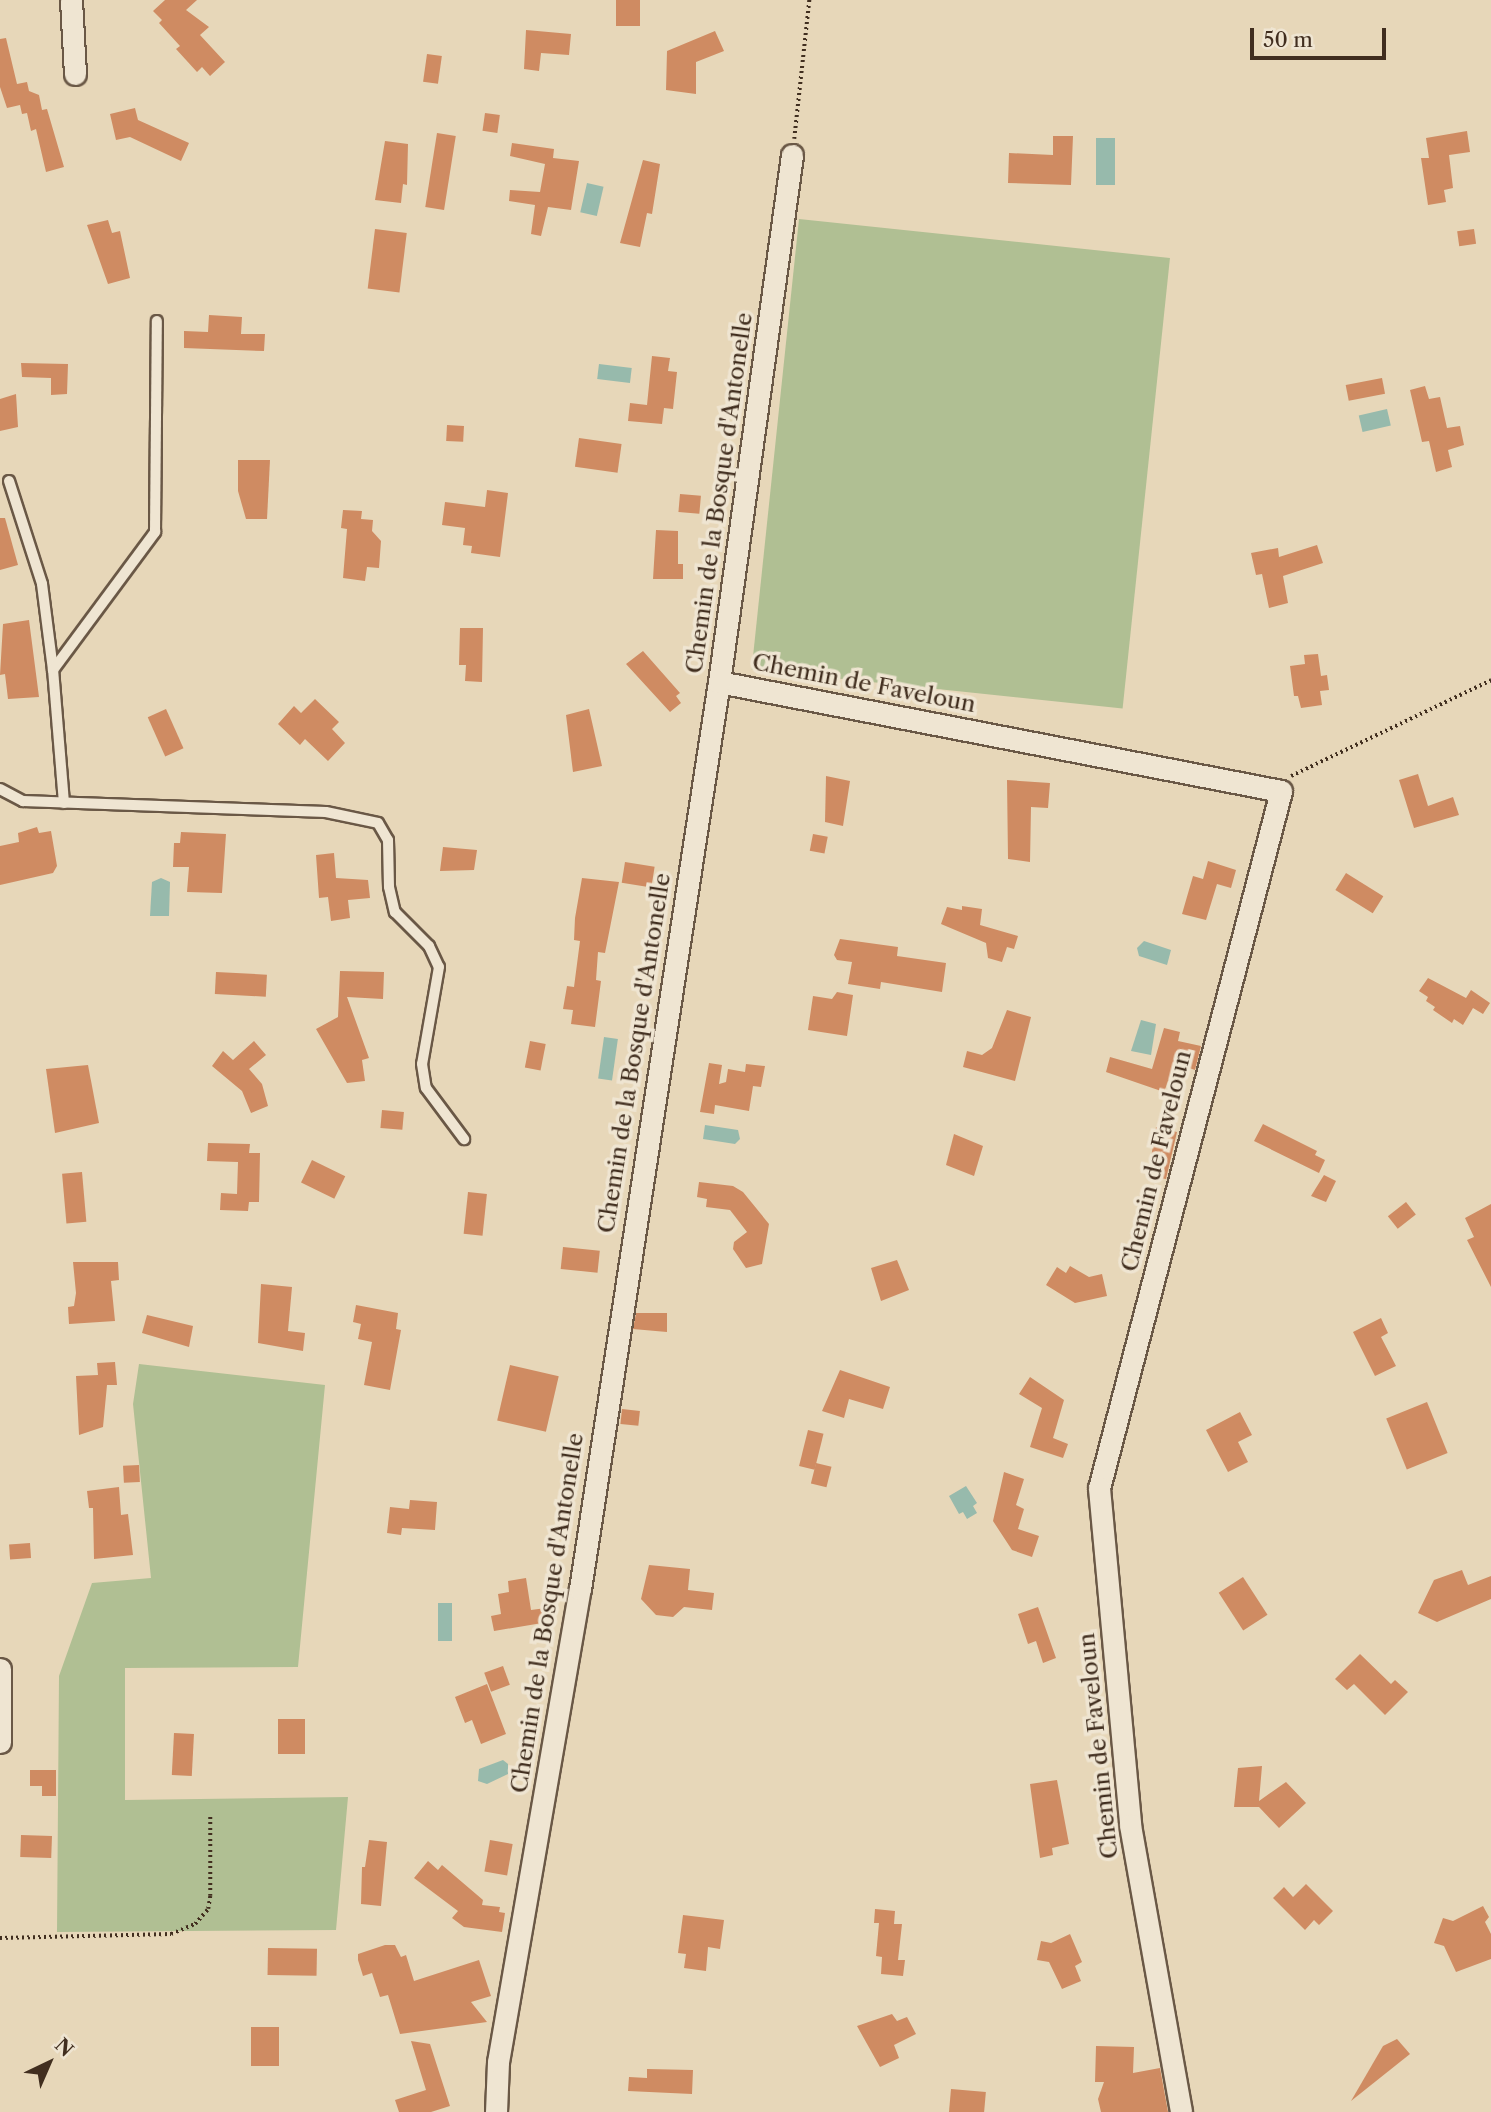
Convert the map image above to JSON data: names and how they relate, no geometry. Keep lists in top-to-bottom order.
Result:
{
  "streets": {
    "street": ["Chemin de la Bosque d'Antonelle", "Chemin de Faveloun"]
  },
  "crossings": [
    ["Chemin de la Bosque d'Antonelle", "Chemin de Faveloun"]
  ],
  "scale_bar": "50 m",
  "north": "top right"
}
